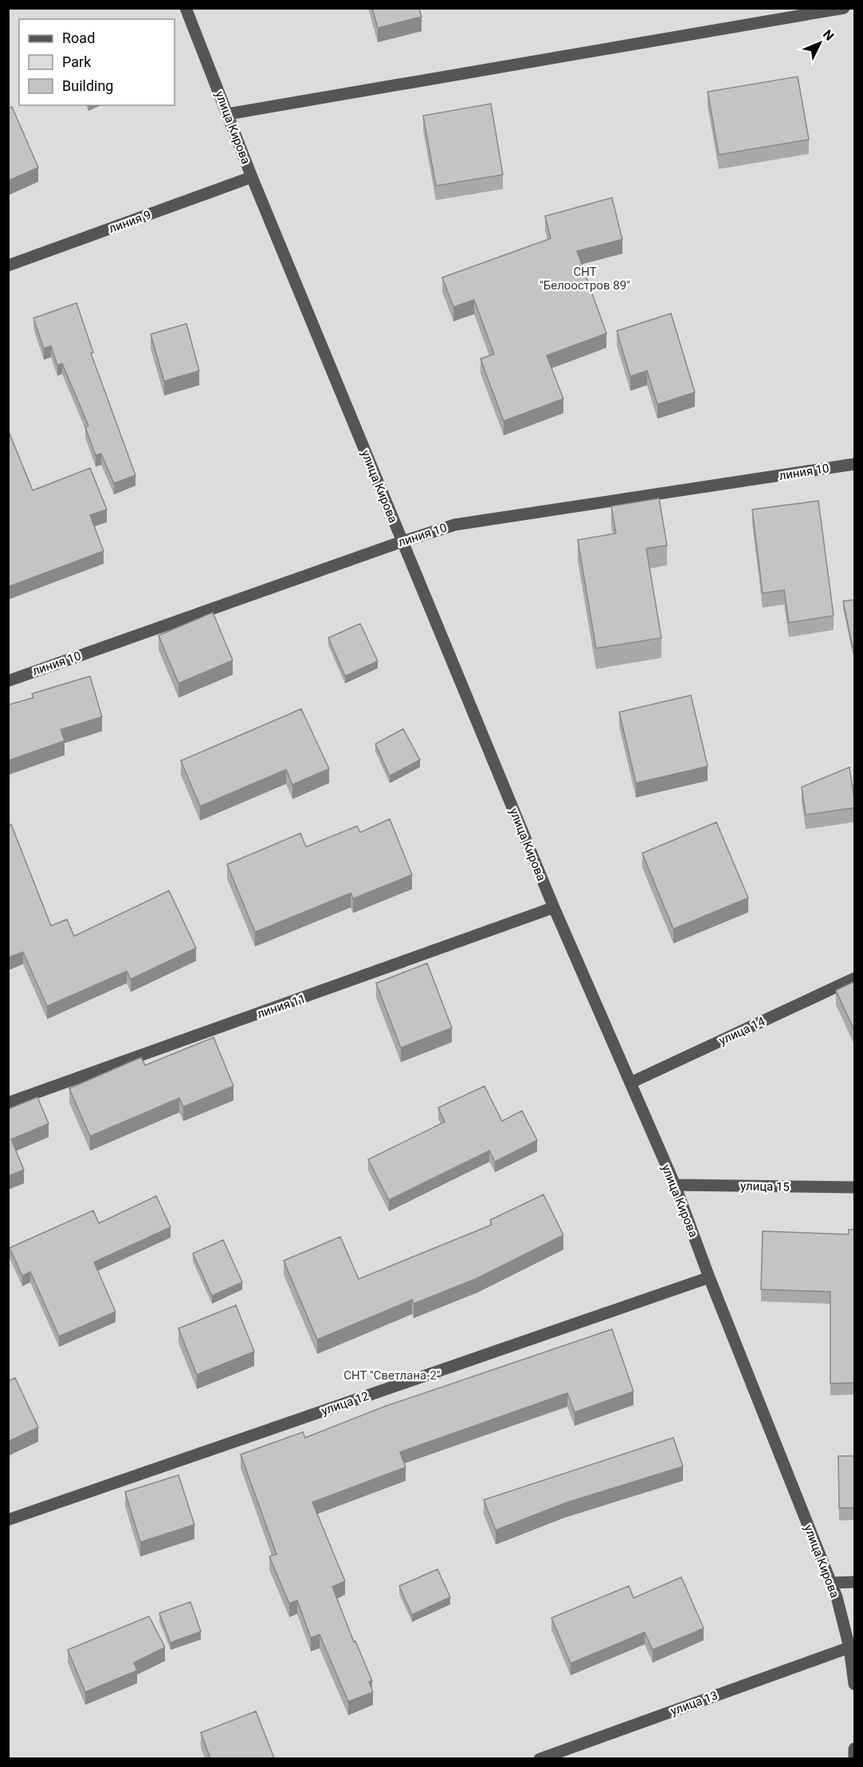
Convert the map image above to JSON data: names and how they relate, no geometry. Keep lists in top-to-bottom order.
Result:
{
  "streets": {
    "street": [
      "улица Кирова",
      "линия 9",
      "линия 10",
      "линия 11",
      "улица 14",
      "улица 15",
      "улица 12",
      "улица 13"
    ]
  },
  "crossings": [
    ["улица Кирова", "линия 9"],
    ["улица Кирова", "линия 10"],
    ["улица Кирова", "линия 11"],
    ["улица Кирова", "улица 14"],
    ["улица Кирова", "улица 15"],
    ["улица Кирова", "улица 12"],
    ["улица Кирова", "улица 13"]
  ],
  "parks": ["СНТ \"Белоостров 89\"", "СНТ \"Светлана-2\""],
  "legend": ["Road", "Park", "Building"],
  "north": "top right"
}
